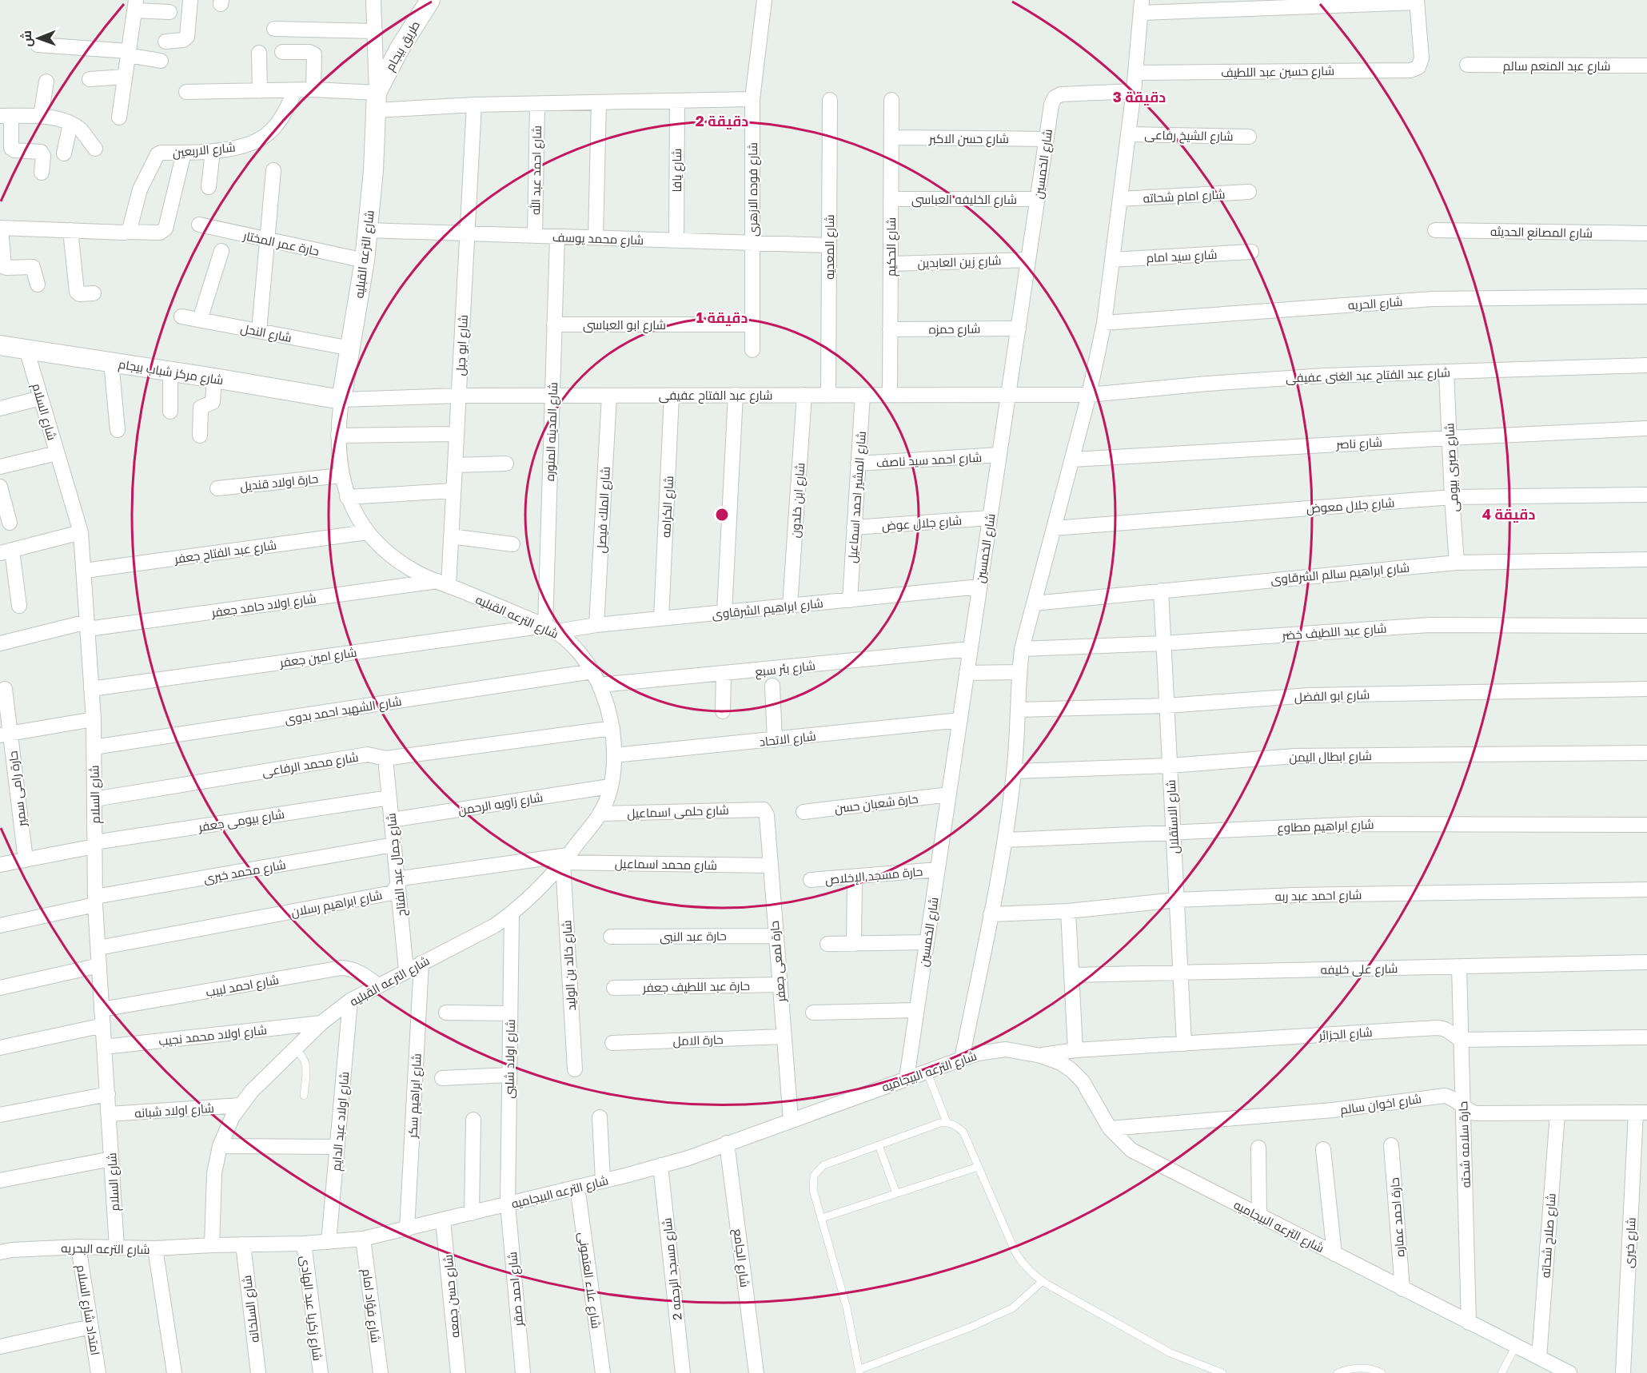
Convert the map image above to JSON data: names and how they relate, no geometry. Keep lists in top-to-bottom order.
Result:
{
  "streets": {
    "main road": ["طريق بيجام", "شارع الترعه القبليه", "شارع مركز شباب بيجام"],
    "street": [
      "شارع عبد المنعم سالم",
      "شارع حسين عبد اللطيف",
      "شارع الشيخ رفاعى",
      "شارع حسن الاكبر",
      "شارع الاربعين",
      "شارع الخمسين",
      "شارع احمد عبد الله",
      "شارع يافا",
      "شارع فوده الازهرى",
      "شارع امام شحاته",
      "شارع الخليفه العباسى",
      "شارع المصانع الحديثه",
      "شارع محمد يوسف",
      "حارة عمر المختار",
      "شارع المعديه",
      "شارع الحكيم",
      "شارع سيد امام",
      "شارع زين العابدين",
      "شارع الحريه",
      "شارع ابو العباسى",
      "شارع حمزه",
      "شارع النحل",
      "شارع ابو جبل",
      "شارع عبد الفتاح عبد الغنى عفيفى",
      "شارع عبد الفتاح عفيفى",
      "شارع السلام",
      "شارع المدينه المنوره",
      "شارع ناصر",
      "شارع احمد سيد ناصف",
      "شارع صبرى بيومى",
      "حارة اولاد قنديل",
      "شارع المشير احمد اسماعيل",
      "شارع ابن خلدون",
      "شارع جلال معوض",
      "شارع الكرامه",
      "شارع الملك فيصل",
      "شارع جلال عوض",
      "شارع عبد الفتاح جعفر",
      "شارع ابراهيم سالم الشرقاوى",
      "شارع اولاد حامد جعفر",
      "شارع ابراهيم الشرقاوى",
      "شارع عبد اللطيف خضر",
      "شارع امين جعفر",
      "شارع بئر سبع",
      "شارع ابو الفضل",
      "شارع الشهيد احمد بدوى",
      "شارع الاتحاد",
      "شارع ابطال اليمن",
      "شارع محمد الرفاعى",
      "حارة رامى سمير",
      "شارع زاويه الرحمن",
      "حارة شعبان حسن",
      "شارع حلمى اسماعيل",
      "شارع الاستقلال",
      "شارع بيومى جعفر",
      "شارع ابراهيم مطاوع",
      "شارع محمد اسماعيل",
      "شارع جمال عبد الفتاح",
      "شارع محمد خيرى",
      "حارة مسجد الإخلاص",
      "شارع احمد عبد ربه",
      "شارع ابراهيم رسلان",
      "حارة عبد النبى",
      "حارة لمعى جعفر",
      "شارع خالد بن الوليد",
      "شارع على خليفه",
      "شارع احمد لبيب",
      "حارة عبد اللطيف جعفر",
      "شارع الجزائر",
      "شارع اولاد محمد نجيب",
      "حارة الامل",
      "شارع اولاد شلبى",
      "شارع الترعه البيجاميه",
      "شارع ابراهيم سكر",
      "شارع اخوان سالم",
      "شارع اولاد شبانه",
      "شارع اولاد عبد الدايم",
      "حارة سلامه شحته",
      "حارة احمد عماره",
      "شارع صلاح شحاته",
      "شارع خيرى",
      "شارع الترعه البحريه",
      "شارع الجامع",
      "شارع مسجد الرحمه 2",
      "شارع علاء العتمونى",
      "شارع احمد صقر",
      "شارع حسن جمعه",
      "شارع فؤاد امام",
      "شارع زكريا عبد الهادى",
      "شارع السلخانه",
      "امتداد شارع السلام"
    ]
  },
  "crossings": [
    ["طريق بيجام", "شارع الترعه القبليه"],
    ["شارع حسن الاكبر", "شارع الخمسين"],
    ["شارع حسن الاكبر", "شارع الحكيم"],
    ["شارع الخمسين", "شارع الخليفه العباسى"],
    ["شارع الخمسين", "شارع زين العابدين"],
    ["شارع الخمسين", "شارع حمزه"],
    ["شارع الخمسين", "شارع عبد الفتاح عفيفى"],
    ["شارع الخمسين", "شارع احمد سيد ناصف"],
    ["شارع الخمسين", "شارع جلال عوض"],
    ["شارع الخمسين", "شارع ابراهيم الشرقاوى"],
    ["شارع الخمسين", "شارع بئر سبع"],
    ["شارع الخمسين", "شارع الاتحاد"],
    ["شارع الخمسين", "حارة شعبان حسن"],
    ["شارع الخمسين", "حارة مسجد الإخلاص"],
    ["شارع الخمسين", "شارع الترعه البيجاميه"],
    ["شارع احمد عبد الله", "شارع محمد يوسف"],
    ["شارع يافا", "شارع محمد يوسف"],
    ["شارع فوده الازهرى", "شارع محمد يوسف"],
    ["شارع فوده الازهرى", "شارع ابو العباسى"],
    ["شارع الخليفه العباسى", "شارع الحكيم"],
    ["شارع محمد يوسف", "شارع المعديه"],
    ["شارع محمد يوسف", "شارع الترعه القبليه"],
    ["شارع محمد يوسف", "شارع ابو جبل"],
    ["شارع محمد يوسف", "شارع المدينه المنوره"],
    ["حارة عمر المختار", "شارع الترعه القبليه"],
    ["شارع المعديه", "شارع عبد الفتاح عفيفى"],
    ["شارع الحكيم", "شارع زين العابدين"],
    ["شارع الحكيم", "شارع حمزه"],
    ["شارع الحكيم", "شارع عبد الفتاح عفيفى"],
    ["شارع الترعه القبليه", "شارع النحل"],
    ["شارع الترعه القبليه", "شارع ابو جبل"],
    ["شارع الترعه القبليه", "شارع مركز شباب بيجام"],
    ["شارع الترعه القبليه", "شارع عبد الفتاح عفيفى"],
    ["شارع الترعه القبليه", "شارع المدينه المنوره"],
    ["شارع الترعه القبليه", "حارة اولاد قنديل"],
    ["شارع الترعه القبليه", "شارع عبد الفتاح جعفر"],
    ["شارع الترعه القبليه", "شارع اولاد حامد جعفر"],
    ["شارع الترعه القبليه", "شارع ابراهيم الشرقاوى"],
    ["شارع الترعه القبليه", "شارع امين جعفر"],
    ["شارع الترعه القبليه", "شارع بئر سبع"],
    ["شارع الترعه القبليه", "شارع الشهيد احمد بدوى"],
    ["شارع الترعه القبليه", "شارع الاتحاد"],
    ["شارع الترعه القبليه", "شارع محمد الرفاعى"],
    ["شارع الترعه القبليه", "شارع زاويه الرحمن"],
    ["شارع الترعه القبليه", "شارع حلمى اسماعيل"],
    ["شارع الترعه القبليه", "شارع محمد اسماعيل"],
    ["شارع الترعه القبليه", "شارع جمال عبد الفتاح"],
    ["شارع الترعه القبليه", "شارع ابراهيم رسلان"],
    ["شارع الترعه القبليه", "شارع خالد بن الوليد"],
    ["شارع الترعه القبليه", "شارع احمد لبيب"],
    ["شارع الترعه القبليه", "شارع اولاد محمد نجيب"],
    ["شارع الترعه القبليه", "شارع اولاد شلبى"],
    ["شارع الترعه القبليه", "شارع الترعه البيجاميه"],
    ["شارع الترعه القبليه", "شارع ابراهيم سكر"],
    ["شارع الترعه القبليه", "شارع اولاد شبانه"],
    ["شارع الترعه القبليه", "شارع اولاد عبد الدايم"],
    ["شارع الترعه القبليه", "شارع الترعه البحريه"],
    ["شارع ابو العباسى", "شارع المدينه المنوره"],
    ["شارع ابو جبل", "شارع عبد الفتاح عفيفى"],
    ["شارع ابو جبل", "شارع اولاد حامد جعفر"],
    ["شارع مركز شباب بيجام", "شارع عبد الفتاح عفيفى"],
    ["شارع مركز شباب بيجام", "شارع السلام"],
    ["شارع عبد الفتاح عبد الغنى عفيفى", "شارع عبد الفتاح عفيفى"],
    ["شارع عبد الفتاح عبد الغنى عفيفى", "شارع صبرى بيومى"],
    ["شارع عبد الفتاح عفيفى", "شارع المدينه المنوره"],
    ["شارع عبد الفتاح عفيفى", "شارع المشير احمد اسماعيل"],
    ["شارع عبد الفتاح عفيفى", "شارع ابن خلدون"],
    ["شارع عبد الفتاح عفيفى", "شارع الكرامه"],
    ["شارع عبد الفتاح عفيفى", "شارع الملك فيصل"],
    ["شارع السلام", "شارع عبد الفتاح جعفر"],
    ["شارع السلام", "شارع اولاد حامد جعفر"],
    ["شارع السلام", "شارع امين جعفر"],
    ["شارع السلام", "شارع الشهيد احمد بدوى"],
    ["شارع السلام", "شارع محمد الرفاعى"],
    ["شارع السلام", "شارع بيومى جعفر"],
    ["شارع السلام", "شارع محمد خيرى"],
    ["شارع السلام", "شارع ابراهيم رسلان"],
    ["شارع السلام", "شارع احمد لبيب"],
    ["شارع السلام", "شارع اولاد محمد نجيب"],
    ["شارع السلام", "شارع اولاد شبانه"],
    ["شارع السلام", "شارع الترعه البحريه"],
    ["شارع المدينه المنوره", "شارع ابراهيم الشرقاوى"],
    ["شارع المدينه المنوره", "شارع امين جعفر"],
    ["شارع ناصر", "شارع صبرى بيومى"],
    ["شارع احمد سيد ناصف", "شارع المشير احمد اسماعيل"],
    ["شارع صبرى بيومى", "شارع جلال معوض"],
    ["شارع صبرى بيومى", "شارع ابراهيم سالم الشرقاوى"],
    ["شارع المشير احمد اسماعيل", "شارع جلال عوض"],
    ["شارع المشير احمد اسماعيل", "شارع ابراهيم الشرقاوى"],
    ["شارع ابن خلدون", "شارع ابراهيم الشرقاوى"],
    ["شارع الكرامه", "شارع ابراهيم الشرقاوى"],
    ["شارع الملك فيصل", "شارع ابراهيم الشرقاوى"],
    ["شارع ابراهيم سالم الشرقاوى", "شارع الاستقلال"],
    ["شارع ابراهيم الشرقاوى", "شارع امين جعفر"],
    ["شارع عبد اللطيف خضر", "شارع الاستقلال"],
    ["شارع ابو الفضل", "شارع الاستقلال"],
    ["شارع ابطال اليمن", "شارع الاستقلال"],
    ["شارع محمد الرفاعى", "شارع جمال عبد الفتاح"],
    ["حارة رامى سمير", "شارع بيومى جعفر"],
    ["شارع زاويه الرحمن", "شارع جمال عبد الفتاح"],
    ["شارع حلمى اسماعيل", "حارة لمعى جعفر"],
    ["شارع الاستقلال", "شارع ابراهيم مطاوع"],
    ["شارع الاستقلال", "شارع احمد عبد ربه"],
    ["شارع الاستقلال", "شارع على خليفه"],
    ["شارع الاستقلال", "شارع الجزائر"],
    ["شارع بيومى جعفر", "شارع جمال عبد الفتاح"],
    ["شارع محمد اسماعيل", "شارع ابراهيم رسلان"],
    ["شارع محمد اسماعيل", "حارة لمعى جعفر"],
    ["شارع محمد اسماعيل", "شارع خالد بن الوليد"],
    ["شارع جمال عبد الفتاح", "شارع محمد خيرى"],
    ["شارع جمال عبد الفتاح", "شارع ابراهيم رسلان"],
    ["شارع ابراهيم رسلان", "شارع خالد بن الوليد"],
    ["حارة عبد النبى", "حارة لمعى جعفر"],
    ["حارة لمعى جعفر", "حارة عبد اللطيف جعفر"],
    ["حارة لمعى جعفر", "حارة الامل"],
    ["حارة لمعى جعفر", "شارع الترعه البيجاميه"],
    ["شارع على خليفه", "حارة سلامه شحته"],
    ["شارع الجزائر", "شارع الترعه البيجاميه"],
    ["شارع الجزائر", "حارة سلامه شحته"],
    ["شارع اولاد شلبى", "شارع الترعه البيجاميه"],
    ["شارع اولاد شلبى", "شارع احمد صقر"],
    ["شارع الترعه البيجاميه", "شارع ابراهيم سكر"],
    ["شارع الترعه البيجاميه", "شارع اخوان سالم"],
    ["شارع الترعه البيجاميه", "شارع اولاد عبد الدايم"],
    ["شارع الترعه البيجاميه", "حارة سلامه شحته"],
    ["شارع الترعه البيجاميه", "حارة احمد عماره"],
    ["شارع الترعه البيجاميه", "شارع صلاح شحاته"],
    ["شارع الترعه البيجاميه", "شارع الترعه البحريه"],
    ["شارع الترعه البيجاميه", "شارع الجامع"],
    ["شارع الترعه البيجاميه", "شارع مسجد الرحمه 2"],
    ["شارع الترعه البيجاميه", "شارع علاء العتمونى"],
    ["شارع الترعه البيجاميه", "شارع احمد صقر"],
    ["شارع الترعه البيجاميه", "شارع حسن جمعه"],
    ["شارع الترعه البيجاميه", "شارع فؤاد امام"],
    ["شارع الترعه البيجاميه", "شارع زكريا عبد الهادى"],
    ["شارع الترعه البيجاميه", "شارع السلخانه"],
    ["شارع اخوان سالم", "حارة سلامه شحته"],
    ["شارع اخوان سالم", "شارع صلاح شحاته"],
    ["شارع اخوان سالم", "شارع خيرى"],
    ["شارع الترعه البحريه", "امتداد شارع السلام"]
  ],
  "north": "left",
  "rings": [
    "3 دقيقة",
    "2 دقيقة",
    "1 دقيقة",
    "4 دقيقة"
  ]
}
